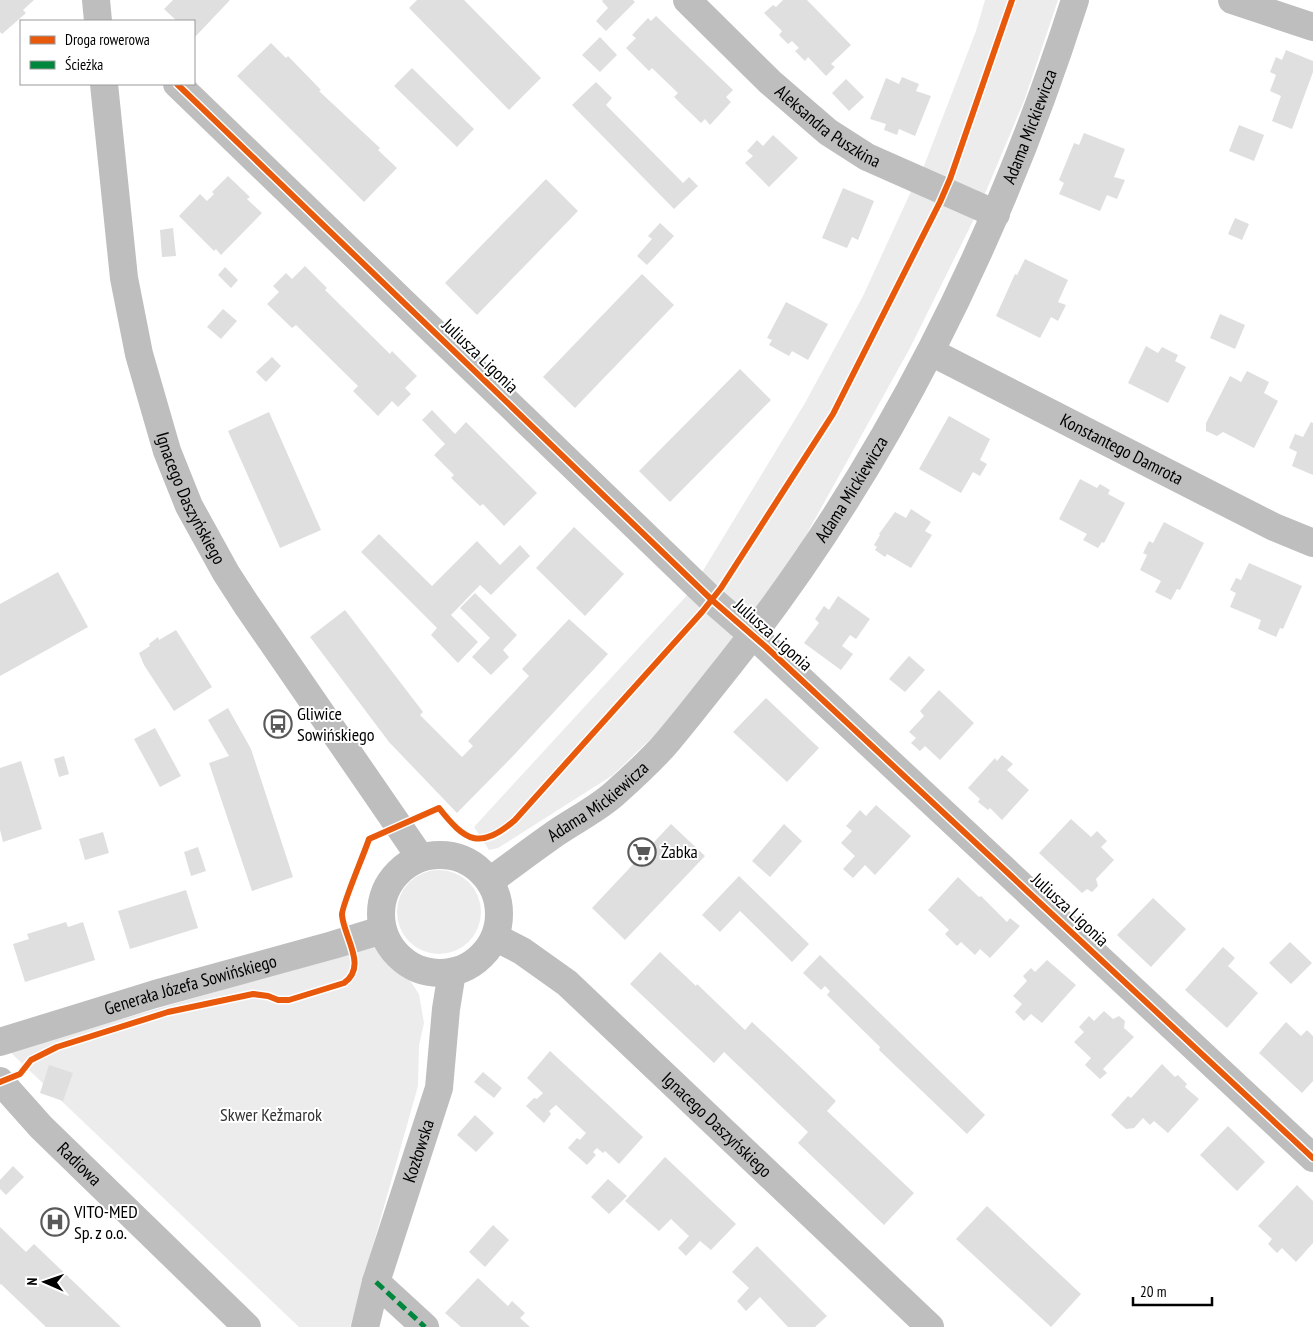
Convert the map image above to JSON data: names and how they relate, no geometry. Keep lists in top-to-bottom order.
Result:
{
  "streets": {
    "street": [
      "Aleksandra Puszkina",
      "Adama Mickiewicza",
      "Juliusza Ligonia",
      "Konstantego Damrota",
      "Ignacego Daszyńskiego",
      "Generała Józefa Sowińskiego",
      "Kozłowska",
      "Radiowa"
    ]
  },
  "crossings": [
    ["Aleksandra Puszkina", "Adama Mickiewicza"],
    ["Adama Mickiewicza", "Juliusza Ligonia"],
    ["Adama Mickiewicza", "Konstantego Damrota"],
    ["Adama Mickiewicza", "Ignacego Daszyńskiego"],
    ["Adama Mickiewicza", "Generała Józefa Sowińskiego"],
    ["Adama Mickiewicza", "Kozłowska"],
    ["Ignacego Daszyńskiego", "Generała Józefa Sowińskiego"],
    ["Ignacego Daszyńskiego", "Kozłowska"],
    ["Generała Józefa Sowińskiego", "Kozłowska"]
  ],
  "parks": ["Skwer Kežmarok"],
  "places": {
    "bus stop": ["Gliwice Sowińskiego"],
    "supermarket": ["Żabka"],
    "hospital": ["VITO-MED Sp. z o.o."]
  },
  "legend": ["Droga rowerowa", "Ścieżka"],
  "scale_bar": "20 m",
  "north": "left"
}
